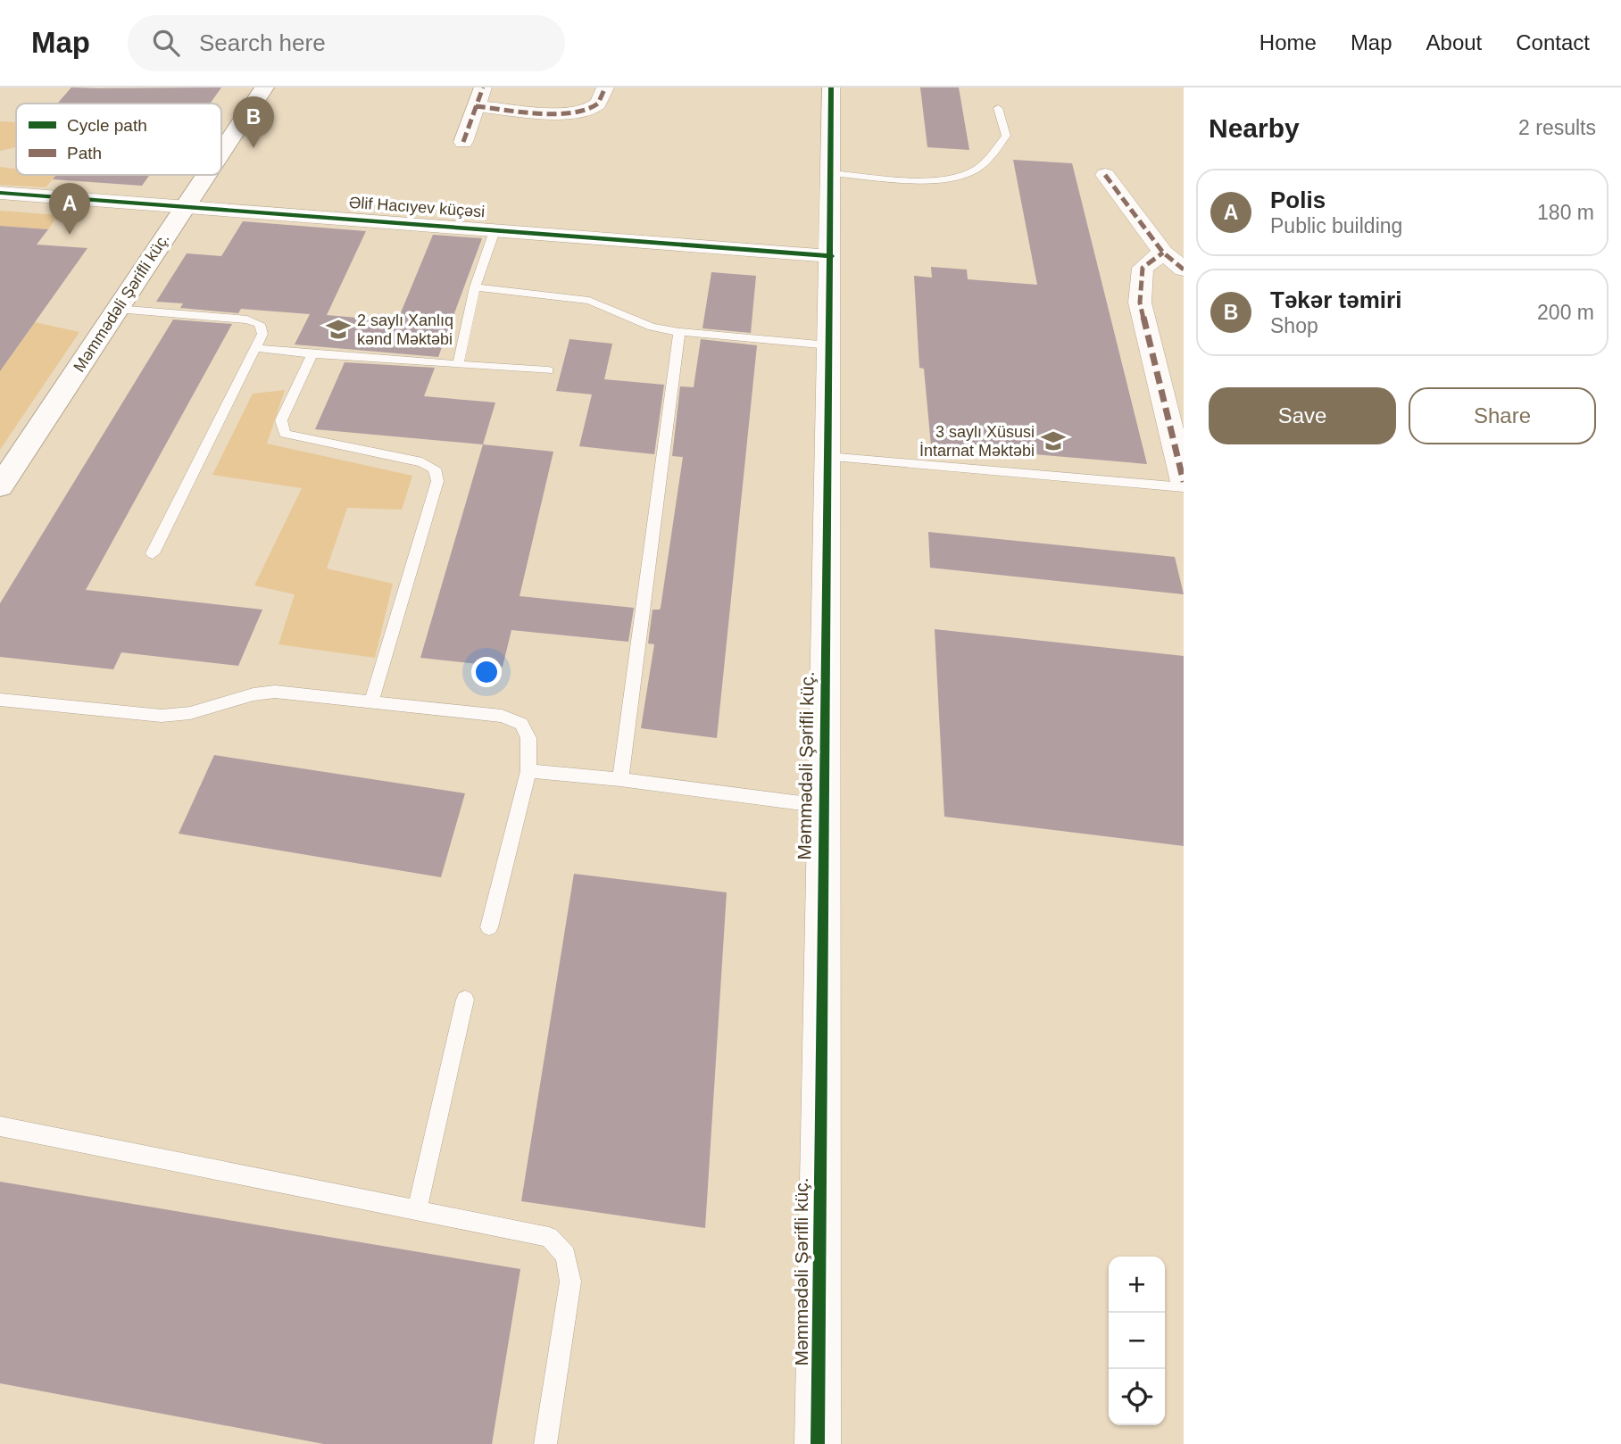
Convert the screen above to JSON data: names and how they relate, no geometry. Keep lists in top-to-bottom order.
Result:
{
  "streets": {
    "street": ["Əlif Hacıyev küçəsi", "Məmmədəli Şərifli küç."]
  },
  "crossings": [
    ["Əlif Hacıyev küçəsi", "Məmmədəli Şərifli küç."]
  ],
  "places": {
    "school or university": ["2 saylı Xanlıq kənd Məktəbi", "3 saylı Xüsusi İntarnat Məktəbi"]
  },
  "legend": ["Cycle path", "Path"],
  "page": {
    "header": "Map",
    "search": "Search here",
    "nav": [
      "Home",
      "Map",
      "About",
      "Contact"
    ],
    "heading": ["Nearby", "2 results"],
    "pins": ["B", "A"],
    "list": [
      {
        "mark": "A",
        "name": "Polis",
        "note": "Public building",
        "value": "180 m"
      },
      {
        "mark": "B",
        "name": "Təkər təmiri",
        "note": "Shop",
        "value": "200 m"
      }
    ],
    "buttons": ["Save", "Share"],
    "map_buttons": ["+", "−"]
  }
}
